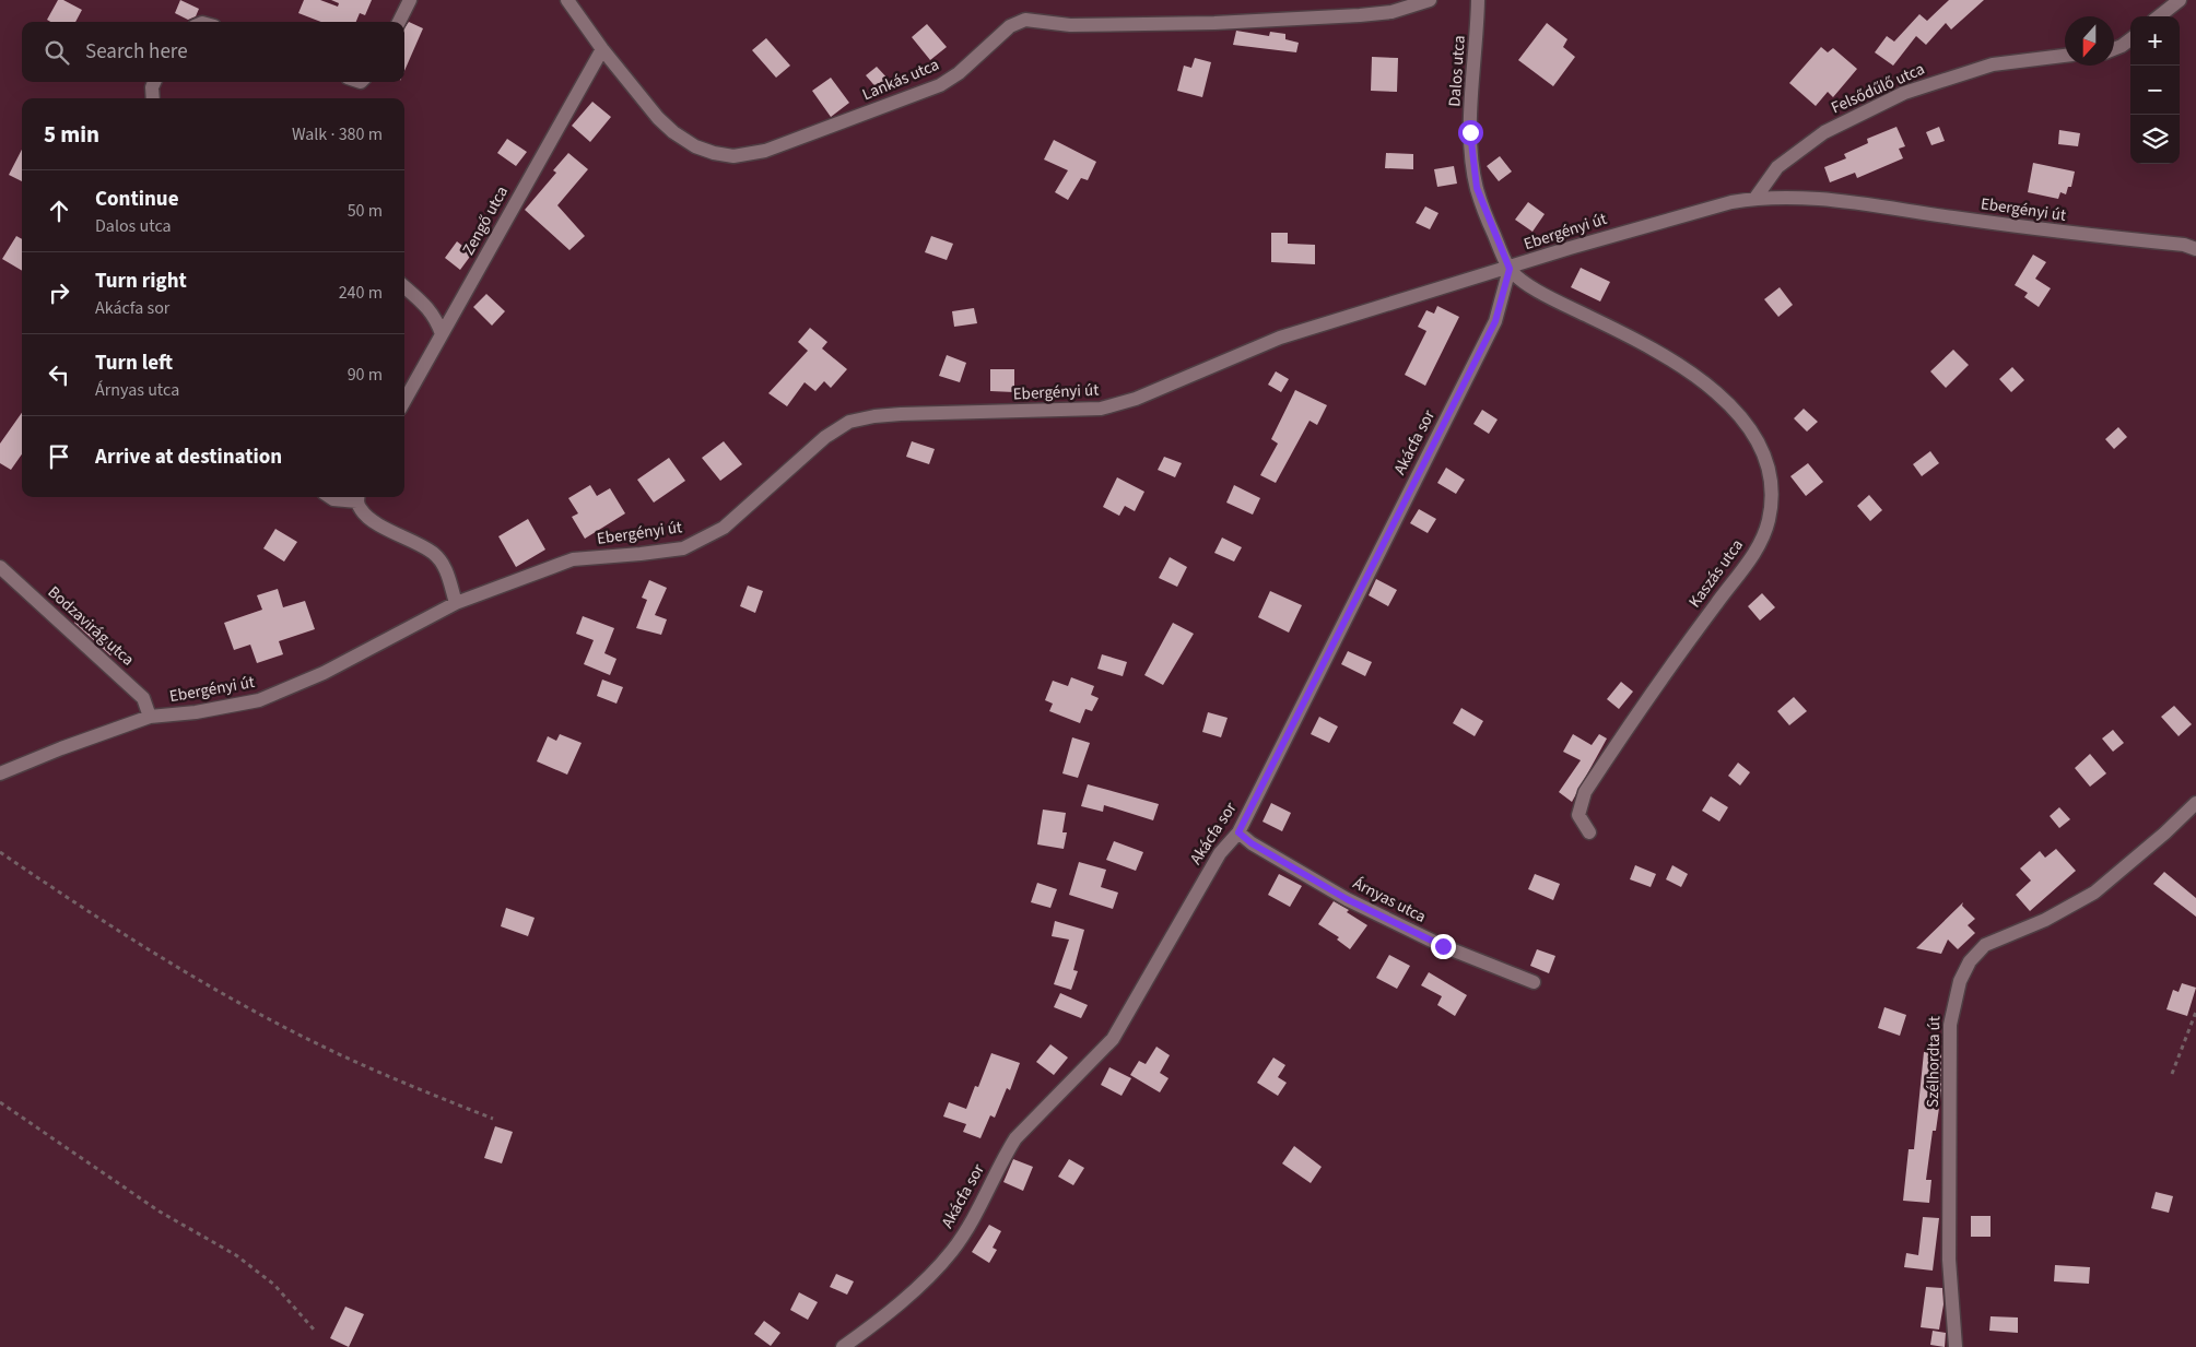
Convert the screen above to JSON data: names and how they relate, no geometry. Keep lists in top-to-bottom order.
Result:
{
  "streets": {
    "street": [
      "Dalos utca",
      "Lankás utca",
      "Felsődűlő utca",
      "Ebergényi út",
      "Zengő utca",
      "Akácfa sor",
      "Kaszás utca",
      "Bodzavirág utca",
      "Árnyas utca",
      "Szélhordta út"
    ]
  },
  "crossings": [
    ["Dalos utca", "Ebergényi út"],
    ["Dalos utca", "Akácfa sor"],
    ["Dalos utca", "Kaszás utca"],
    ["Lankás utca", "Zengő utca"],
    ["Felsődűlő utca", "Ebergényi út"],
    ["Ebergényi út", "Akácfa sor"],
    ["Ebergényi út", "Kaszás utca"],
    ["Ebergényi út", "Bodzavirág utca"],
    ["Akácfa sor", "Kaszás utca"],
    ["Akácfa sor", "Árnyas utca"]
  ],
  "north": "bottom",
  "page": {
    "map_buttons": ["+", "−"],
    "search": "Search here",
    "heading": ["5 min", "Walk · 380 m"],
    "list": [
      ["Continue", "Dalos utca", "50 m"],
      ["Turn right", "Akácfa sor", "240 m"],
      ["Turn left", "Árnyas utca", "90 m"],
      "Arrive at destination"
    ]
  }
}
